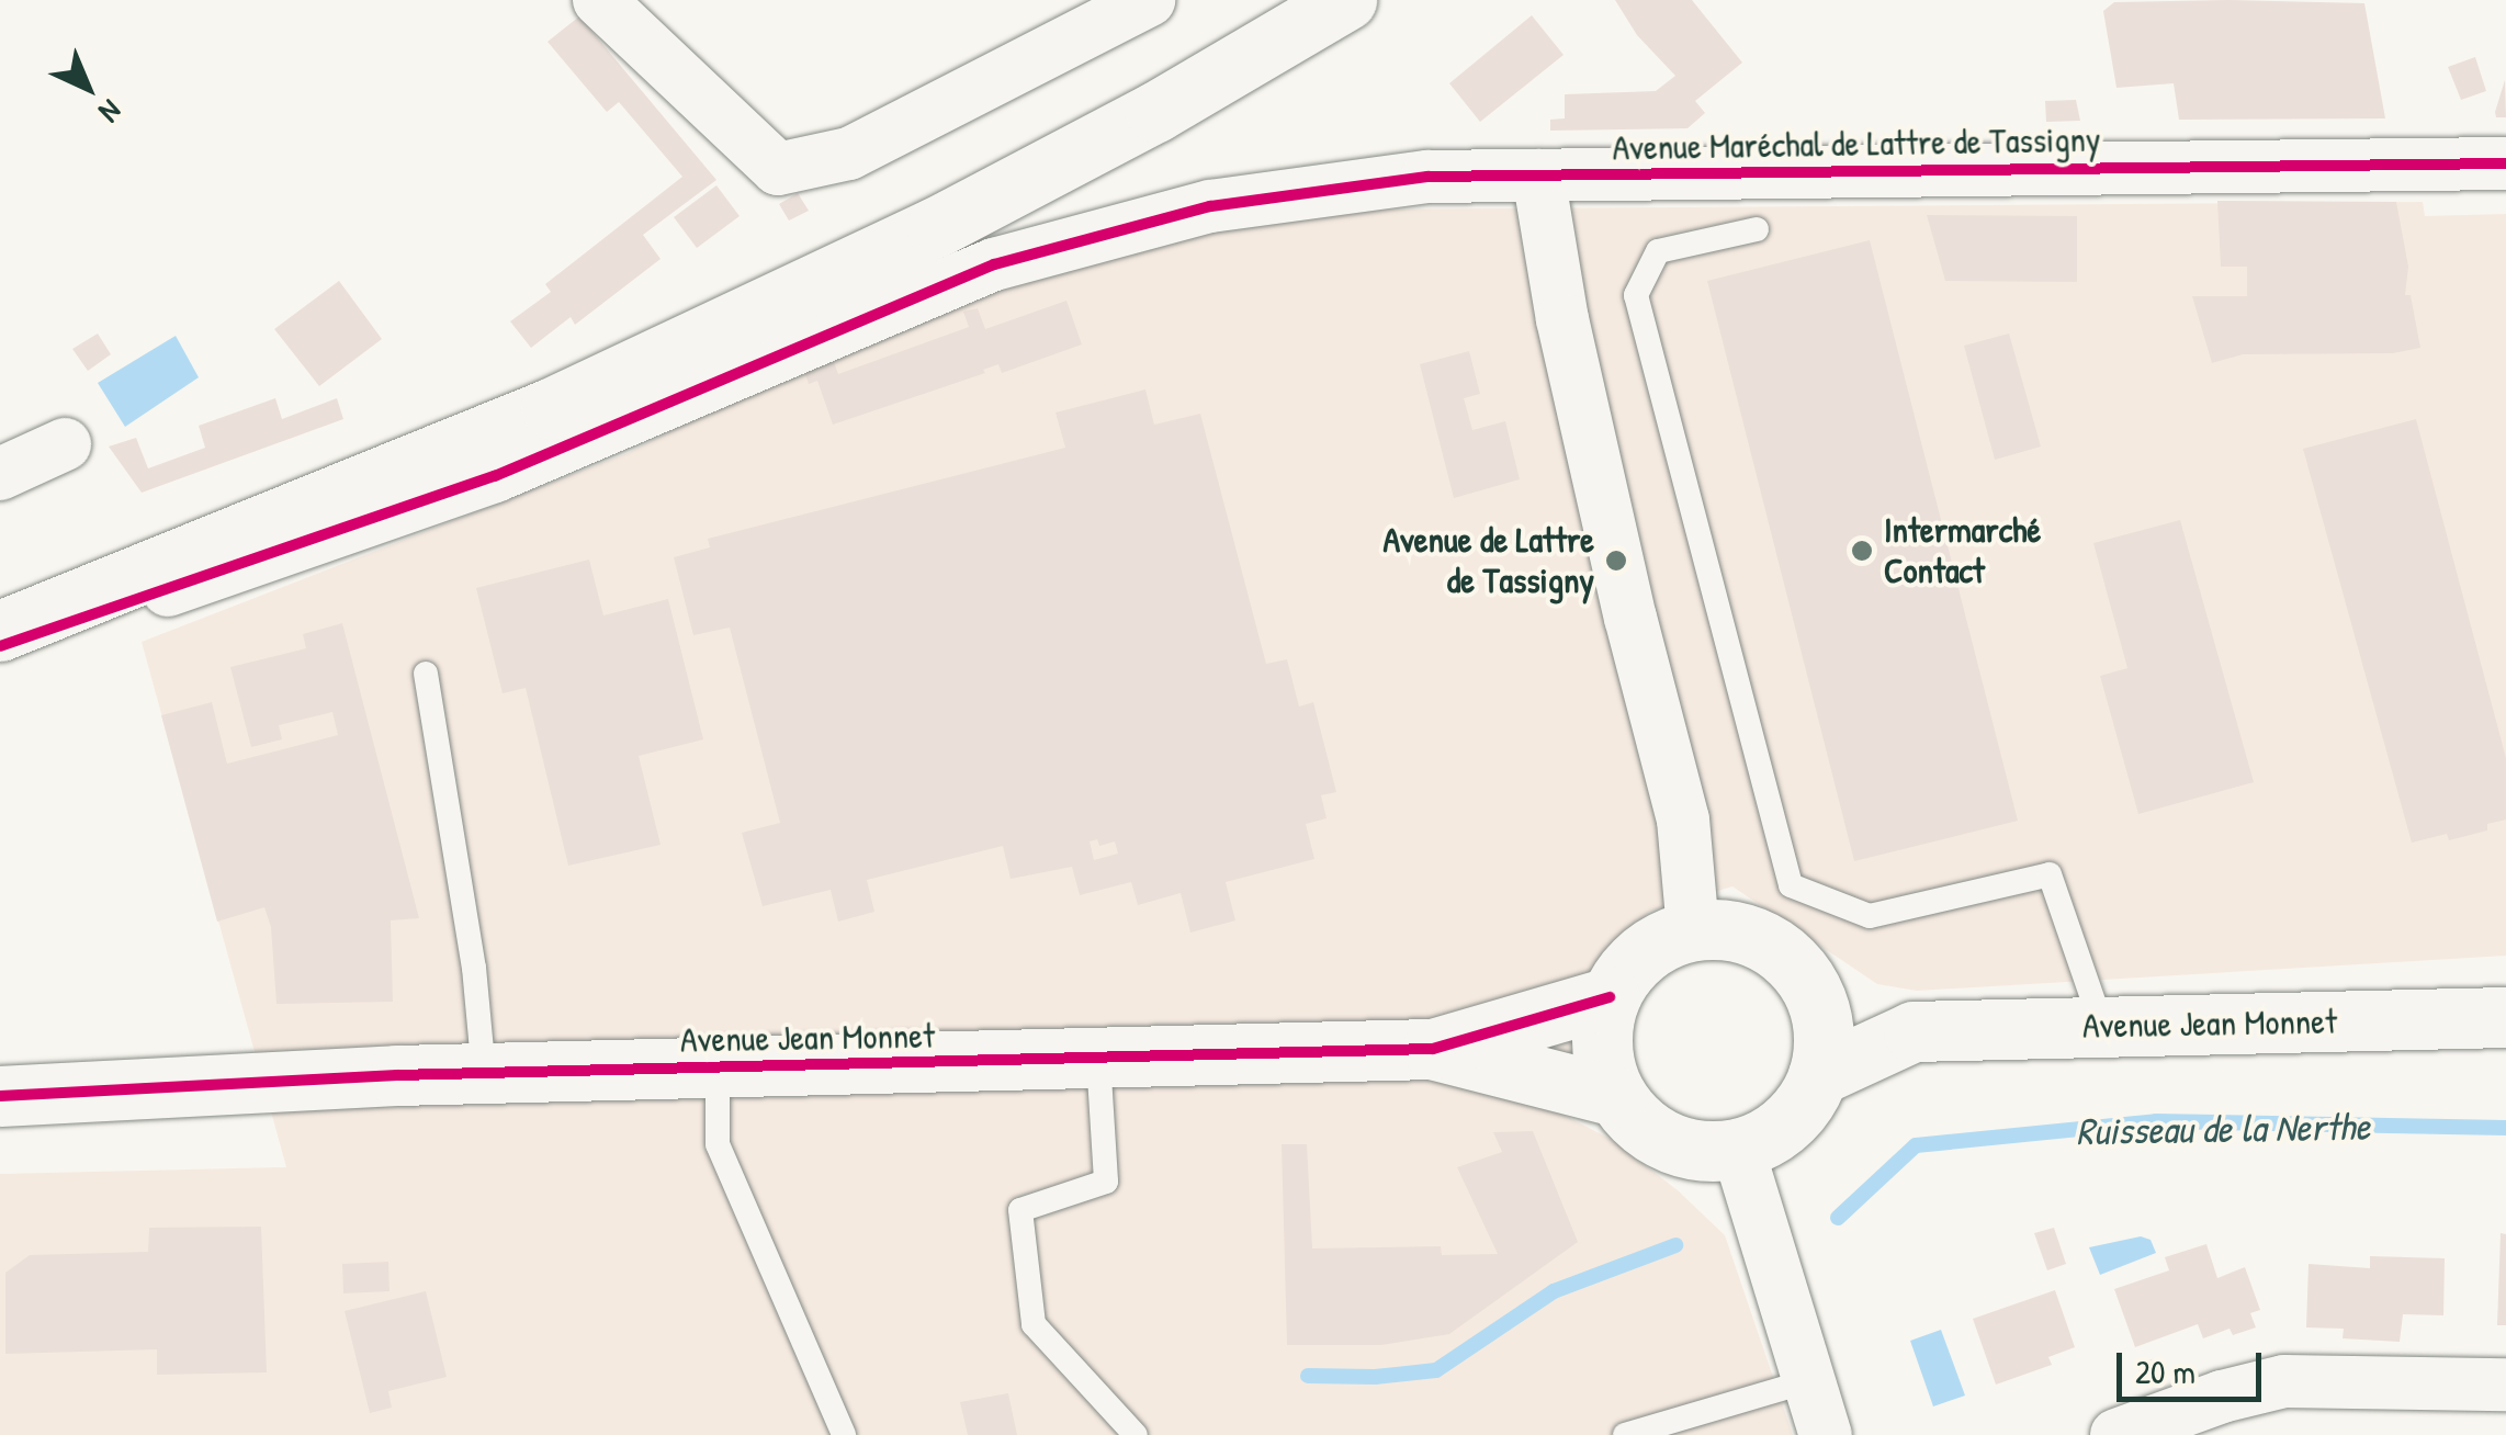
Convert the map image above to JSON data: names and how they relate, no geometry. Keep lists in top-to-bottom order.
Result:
{
  "streets": {
    "street": ["Avenue Maréchal de Lattre de Tassigny", "Avenue Jean Monnet"]
  },
  "water": ["Ruisseau de la Nerthe"],
  "places": ["Intermarché Contact", "Avenue de Lattre de Tassigny"],
  "scale_bar": "20 m",
  "north": "bottom right"
}
